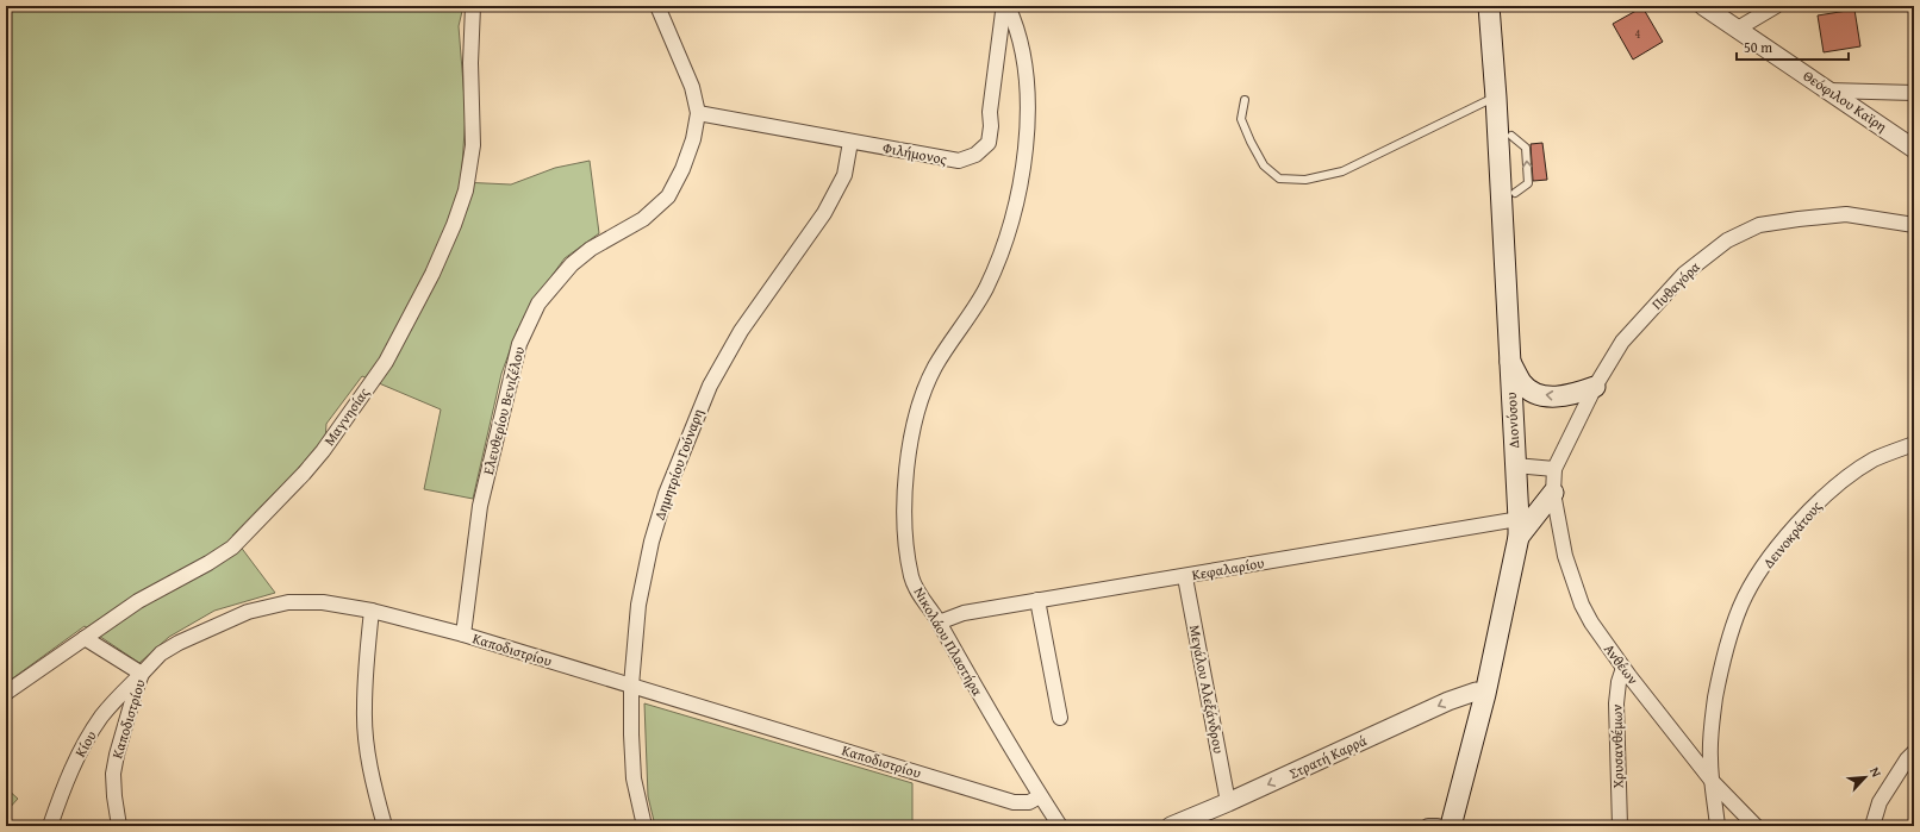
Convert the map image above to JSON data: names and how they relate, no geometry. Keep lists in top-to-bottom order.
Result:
{
  "streets": {
    "main road": ["Διονύσου"],
    "street": [
      "Θεόφιλου Καϊρη",
      "Φιλήμονος",
      "Πυθαγόρα",
      "Ελευθερίου Βενιζέλου",
      "Μαγνησίας",
      "Δημητρίου Γούναρη",
      "Δεινοκράτους",
      "Κεφαλαρίου",
      "Νικολάου Πλαστήρα",
      "Καποδιστρίου",
      "Ανθέων",
      "Μεγάλου Αλεξάνδρου",
      "Κίου",
      "Χρυσανθέμων",
      "Στρατή Καρρά"
    ]
  },
  "crossings": [
    ["Φιλήμονος", "Ελευθερίου Βενιζέλου"],
    ["Φιλήμονος", "Δημητρίου Γούναρη"],
    ["Φιλήμονος", "Νικολάου Πλαστήρα"],
    ["Πυθαγόρα", "Ανθέων"],
    ["Ελευθερίου Βενιζέλου", "Καποδιστρίου"],
    ["Διονύσου", "Κεφαλαρίου"],
    ["Διονύσου", "Στρατή Καρρά"],
    ["Δημητρίου Γούναρη", "Καποδιστρίου"],
    ["Δεινοκράτους", "Ανθέων"],
    ["Κεφαλαρίου", "Νικολάου Πλαστήρα"],
    ["Κεφαλαρίου", "Μεγάλου Αλεξάνδρου"],
    ["Νικολάου Πλαστήρα", "Καποδιστρίου"],
    ["Καποδιστρίου", "Κίου"],
    ["Ανθέων", "Χρυσανθέμων"],
    ["Μεγάλου Αλεξάνδρου", "Στρατή Καρρά"]
  ],
  "one_way": ["Στρατή Καρρά"],
  "house_numbers": ["4"],
  "scale_bar": "50 m",
  "north": "top right"
}
